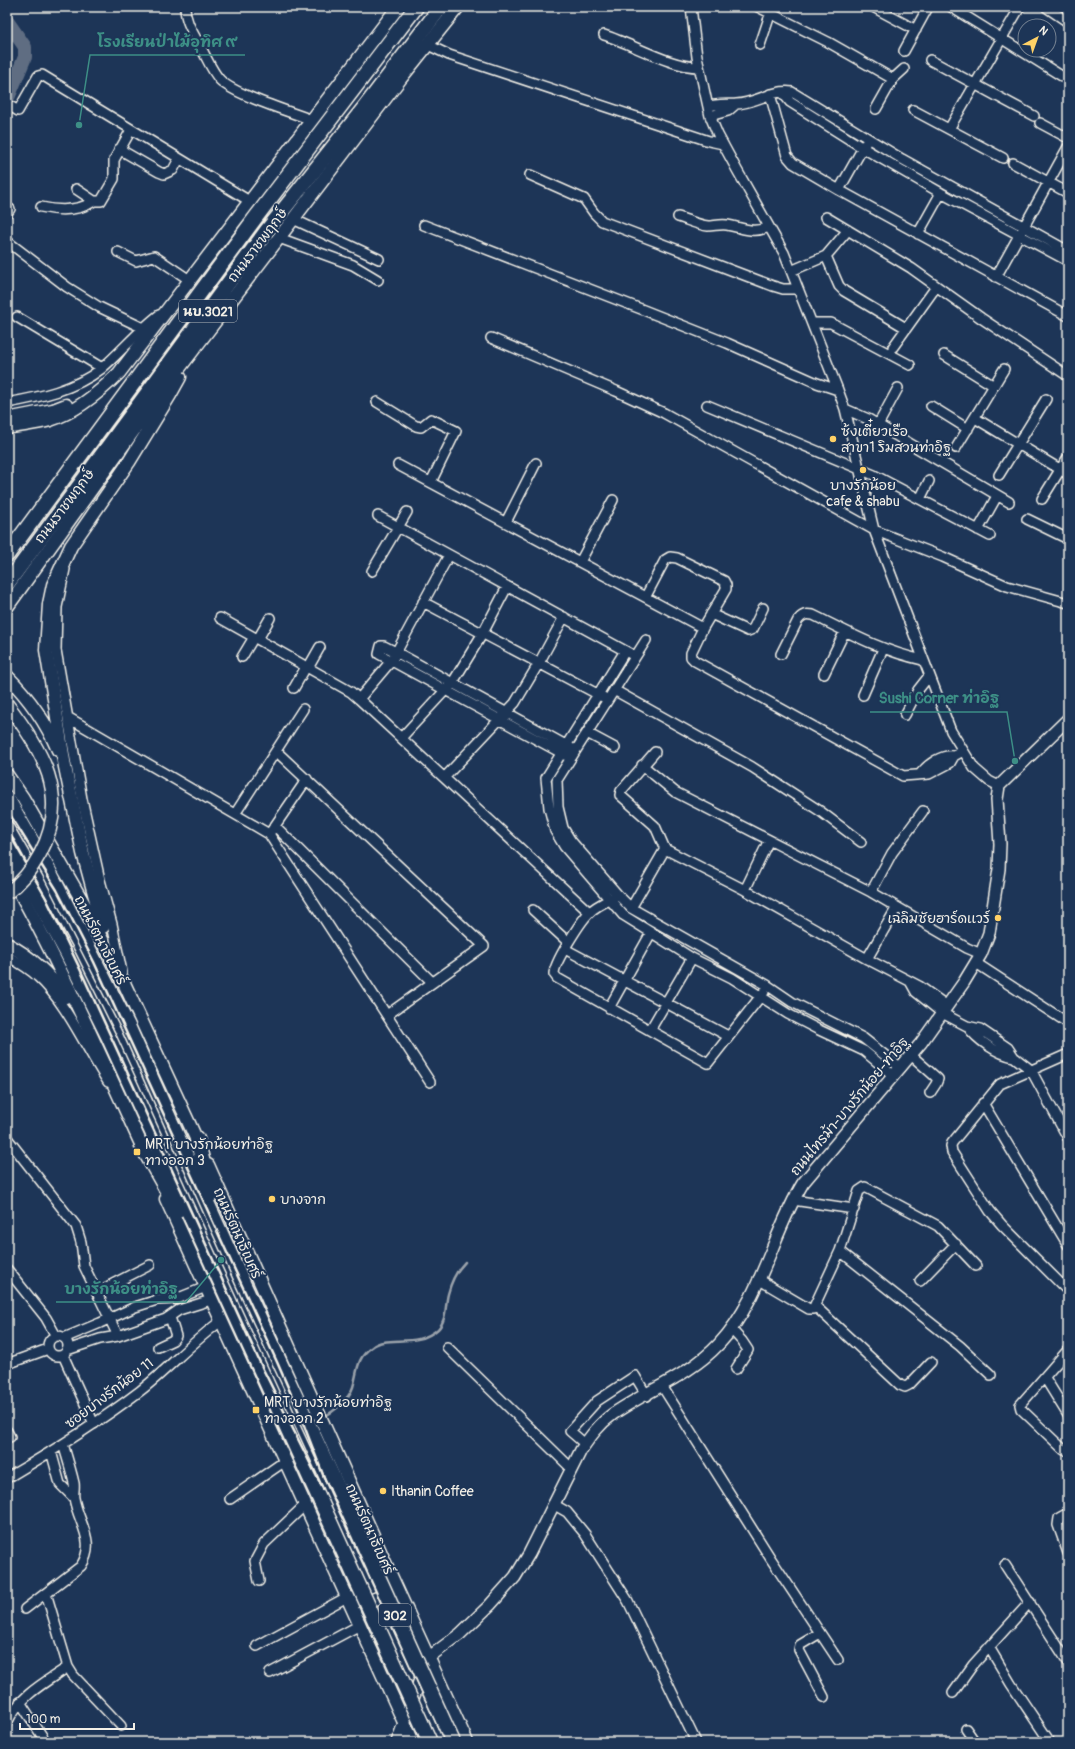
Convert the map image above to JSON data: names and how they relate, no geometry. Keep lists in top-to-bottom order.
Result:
{
  "streets": {
    "main road": [
      "ถนนราชพฤกษ์",
      "นบ.3021",
      "ถนนรัตนาธิเบศร์",
      "302"
    ],
    "street": ["ถนนไทรม้า-บางรักน้อย-ท่าอิฐ", "ซอยบางรักน้อย 11"]
  },
  "crossings": [
    ["ถนนรัตนาธิเบศร์", "ถนนไทรม้า-บางรักน้อย-ท่าอิฐ"],
    ["ซอยบางรักน้อย 11", "302"]
  ],
  "places": {
    "other": [
      "โรงเรียนป่าไม้อุทิศ ๙",
      "ซ้งเตี๋ยวเรือ สาขา1 ริมสวนท่าอิฐ",
      "บางรักน้อย cafe & shabu",
      "Sushi Corner ท่าอิฐ",
      "เฉลิมชัยฮาร์ดแวร์",
      "บางจาก",
      "บางรักน้อยท่าอิฐ",
      "Ithanin Coffee"
    ],
    "transit": ["MRT บางรักน้อยท่าอิฐ ทางออก 3", "MRT บางรักน้อยท่าอิฐ ทางออก 2"]
  },
  "scale_bar": "100 m",
  "north": "top right"
}
